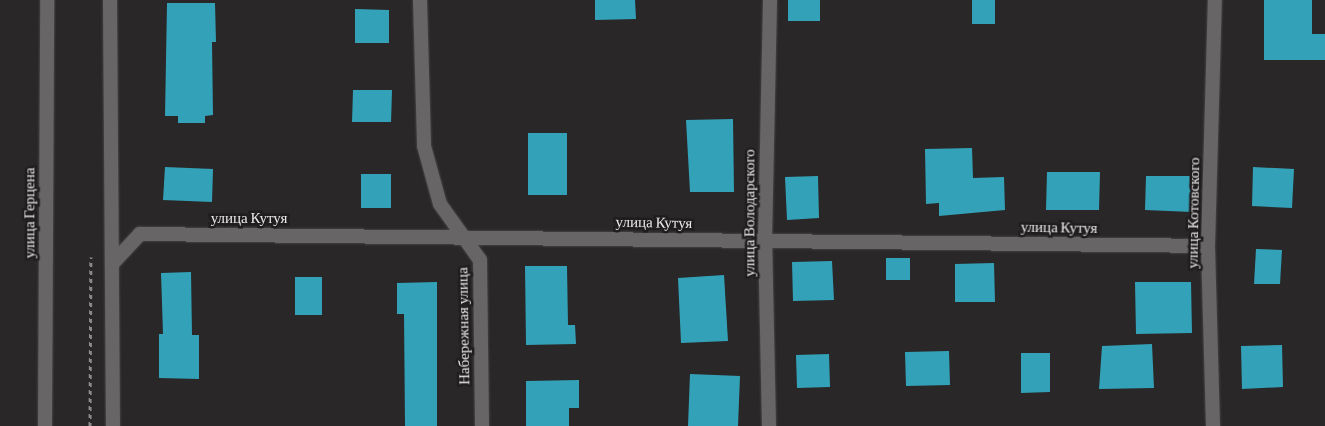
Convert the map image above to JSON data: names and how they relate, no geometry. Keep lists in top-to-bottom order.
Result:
{
  "streets": {
    "street": [
      "улица Герцена",
      "улица Володарского",
      "улица Котовского",
      "улица Кутуя",
      "Набережная улица"
    ]
  },
  "crossings": [
    ["улица Володарского", "улица Кутуя"],
    ["улица Котовского", "улица Кутуя"],
    ["улица Кутуя", "Набережная улица"]
  ]
}
